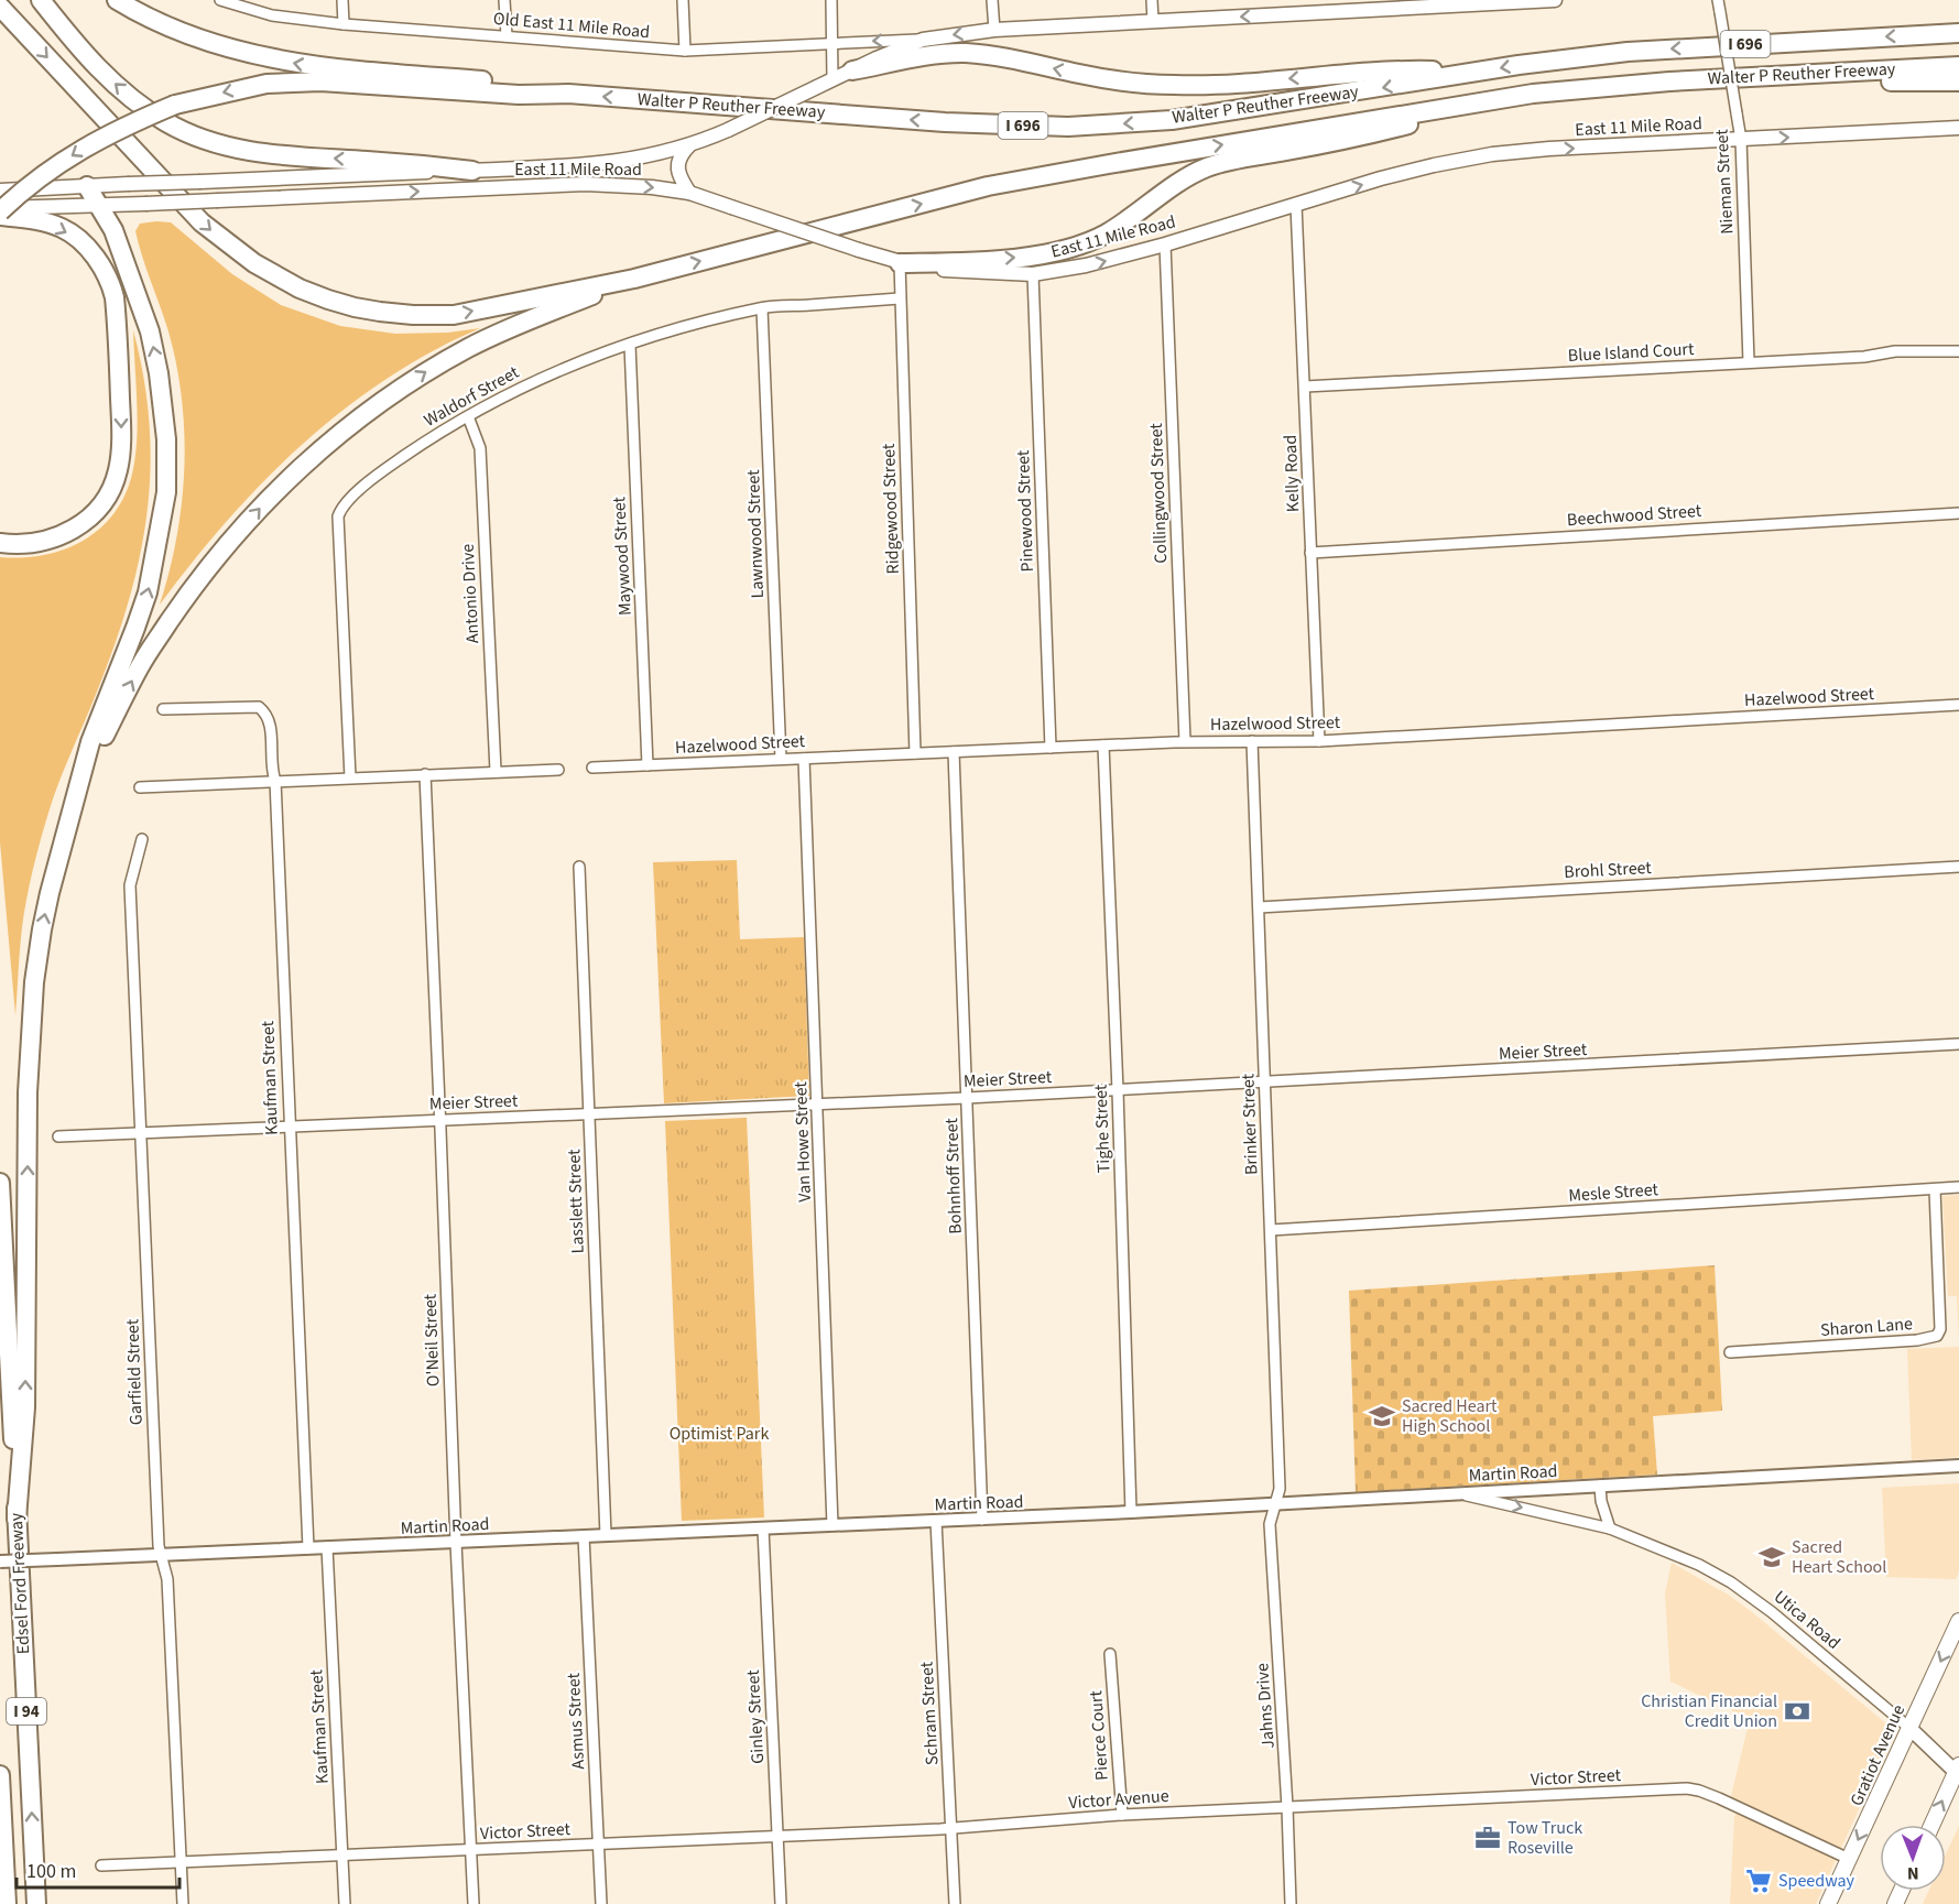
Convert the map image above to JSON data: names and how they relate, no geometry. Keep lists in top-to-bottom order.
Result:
{
  "streets": {
    "highway": [
      "I 696",
      "Walter P Reuther Freeway",
      "Edsel Ford Freeway",
      "I 94"
    ],
    "main road": ["East 11 Mile Road", "Utica Road", "Gratiot Avenue"],
    "street": [
      "Old East 11 Mile Road",
      "Nieman Street",
      "Blue Island Court",
      "Waldorf Street",
      "Kelly Road",
      "Collingwood Street",
      "Ridgewood Street",
      "Pinewood Street",
      "Beechwood Street",
      "Lawnwood Street",
      "Maywood Street",
      "Antonio Drive",
      "Hazelwood Street",
      "Brohl Street",
      "Meier Street",
      "Kaufman Street",
      "Brinker Street",
      "Tighe Street",
      "Van Howe Street",
      "Bohnhoff Street",
      "Mesle Street",
      "Lasslett Street",
      "Sharon Lane",
      "O'Neil Street",
      "Garfield Street",
      "Martin Road",
      "Jahns Drive",
      "Schram Street",
      "Ginley Street",
      "Asmus Street",
      "Pierce Court",
      "Victor Street",
      "Victor Avenue"
    ]
  },
  "crossings": [
    ["Old East 11 Mile Road", "East 11 Mile Road"],
    ["East 11 Mile Road", "Nieman Street"],
    ["East 11 Mile Road", "Kelly Road"],
    ["East 11 Mile Road", "Collingwood Street"],
    ["East 11 Mile Road", "Ridgewood Street"],
    ["East 11 Mile Road", "Pinewood Street"],
    ["Nieman Street", "Blue Island Court"],
    ["Blue Island Court", "Kelly Road"],
    ["Waldorf Street", "Ridgewood Street"],
    ["Waldorf Street", "Lawnwood Street"],
    ["Waldorf Street", "Maywood Street"],
    ["Waldorf Street", "Antonio Drive"],
    ["Kelly Road", "Beechwood Street"],
    ["Kelly Road", "Hazelwood Street"],
    ["Collingwood Street", "Hazelwood Street"],
    ["Ridgewood Street", "Hazelwood Street"],
    ["Pinewood Street", "Hazelwood Street"],
    ["Lawnwood Street", "Hazelwood Street"],
    ["Maywood Street", "Hazelwood Street"],
    ["Hazelwood Street", "Brinker Street"],
    ["Hazelwood Street", "Tighe Street"],
    ["Hazelwood Street", "Van Howe Street"],
    ["Hazelwood Street", "Bohnhoff Street"],
    ["Brohl Street", "Brinker Street"],
    ["Meier Street", "Kaufman Street"],
    ["Meier Street", "Brinker Street"],
    ["Meier Street", "Tighe Street"],
    ["Meier Street", "Van Howe Street"],
    ["Meier Street", "Bohnhoff Street"],
    ["Meier Street", "Lasslett Street"],
    ["Meier Street", "O'Neil Street"],
    ["Meier Street", "Garfield Street"],
    ["Kaufman Street", "Martin Road"],
    ["Kaufman Street", "Victor Street"],
    ["Brinker Street", "Mesle Street"],
    ["Brinker Street", "Martin Road"],
    ["Brinker Street", "Jahns Drive"],
    ["Tighe Street", "Martin Road"],
    ["Van Howe Street", "Martin Road"],
    ["Bohnhoff Street", "Martin Road"],
    ["Mesle Street", "Sharon Lane"],
    ["Lasslett Street", "Martin Road"],
    ["O'Neil Street", "Martin Road"],
    ["O'Neil Street", "Victor Street"],
    ["Garfield Street", "Martin Road"],
    ["Garfield Street", "Victor Street"],
    ["Martin Road", "Utica Road"],
    ["Martin Road", "Jahns Drive"],
    ["Martin Road", "Schram Street"],
    ["Martin Road", "Ginley Street"],
    ["Martin Road", "Asmus Street"],
    ["Utica Road", "Gratiot Avenue"],
    ["Jahns Drive", "Victor Street"],
    ["Jahns Drive", "Victor Avenue"],
    ["Schram Street", "Victor Street"],
    ["Schram Street", "Victor Avenue"],
    ["Ginley Street", "Victor Street"],
    ["Asmus Street", "Victor Street"],
    ["Pierce Court", "Victor Avenue"],
    ["Gratiot Avenue", "Victor Street"],
    ["Victor Street", "Victor Avenue"]
  ],
  "one_way": ["Gratiot Avenue"],
  "parks": ["Optimist Park"],
  "places": {
    "school or university": ["Sacred Heart High School", "Sacred Heart School"],
    "bank": ["Christian Financial Credit Union"],
    "office": ["Tow Truck Roseville"],
    "supermarket": ["Speedway"]
  },
  "scale_bar": "100 m",
  "north": "bottom"
}
